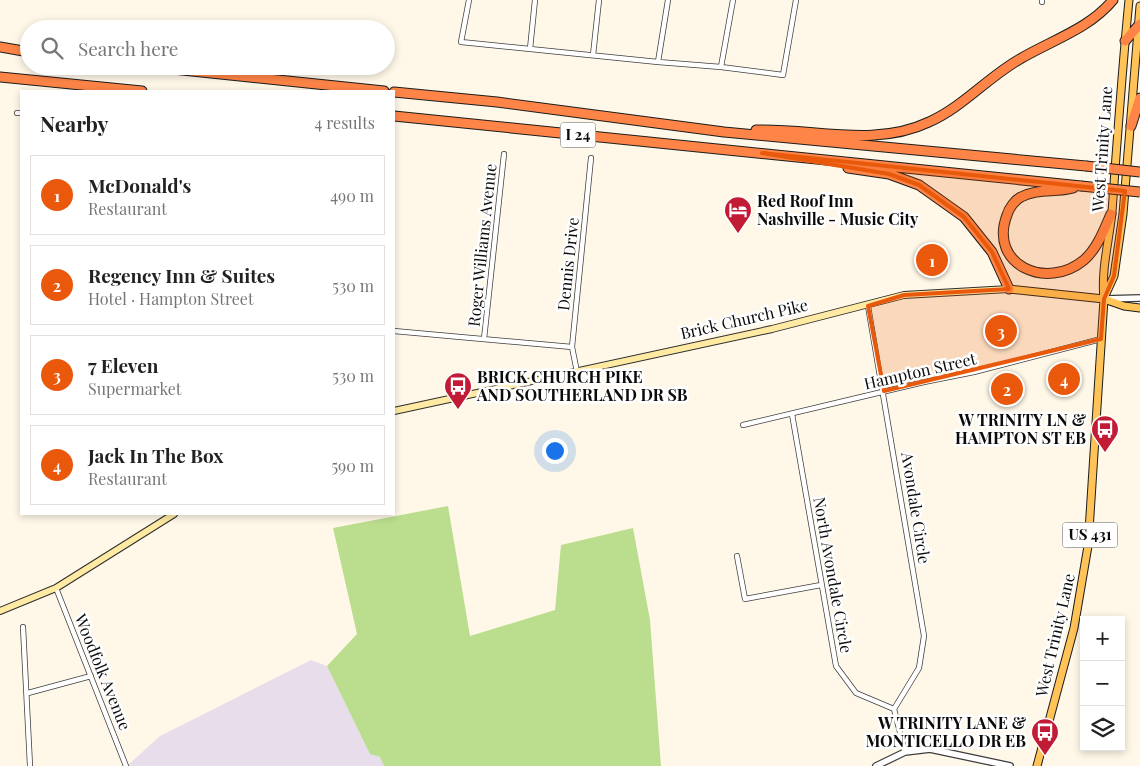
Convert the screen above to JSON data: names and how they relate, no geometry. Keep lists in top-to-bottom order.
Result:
{
  "streets": {
    "highway": ["I 24"],
    "main road": ["West Trinity Lane", "Brick Church Pike", "US 431"],
    "street": [
      "Roger Williams Avenue",
      "Dennis Drive",
      "Hampton Street",
      "Avondale Circle",
      "North Avondale Circle",
      "Woodfolk Avenue"
    ]
  },
  "crossings": [
    ["West Trinity Lane", "Brick Church Pike"],
    ["West Trinity Lane", "Hampton Street"],
    ["Dennis Drive", "Brick Church Pike"],
    ["Brick Church Pike", "Avondale Circle"],
    ["Hampton Street", "Avondale Circle"],
    ["Hampton Street", "North Avondale Circle"],
    ["Avondale Circle", "North Avondale Circle"]
  ],
  "places": {
    "hotel": ["Red Roof Inn Nashville - Music City"],
    "bus stop": ["BRICK CHURCH PIKE AND SOUTHERLAND DR SB", "W TRINITY LN & HAMPTON ST EB", "W TRINITY LANE & MONTICELLO DR EB"]
  },
  "page": {
    "search": "Search here",
    "heading": ["Nearby", "4 results"],
    "list": [
      {
        "mark": "1",
        "name": "McDonald's",
        "note": "Restaurant",
        "value": "490 m"
      },
      {
        "mark": "2",
        "name": "Regency Inn & Suites",
        "note": "Hotel · Hampton Street",
        "value": "530 m"
      },
      {
        "mark": "3",
        "name": "7 Eleven",
        "note": "Supermarket",
        "value": "530 m"
      },
      {
        "mark": "4",
        "name": "Jack In The Box",
        "note": "Restaurant",
        "value": "590 m"
      }
    ],
    "pins": [
      "1",
      "3",
      "4",
      "2"
    ],
    "map_buttons": ["+", "−"]
  }
}
